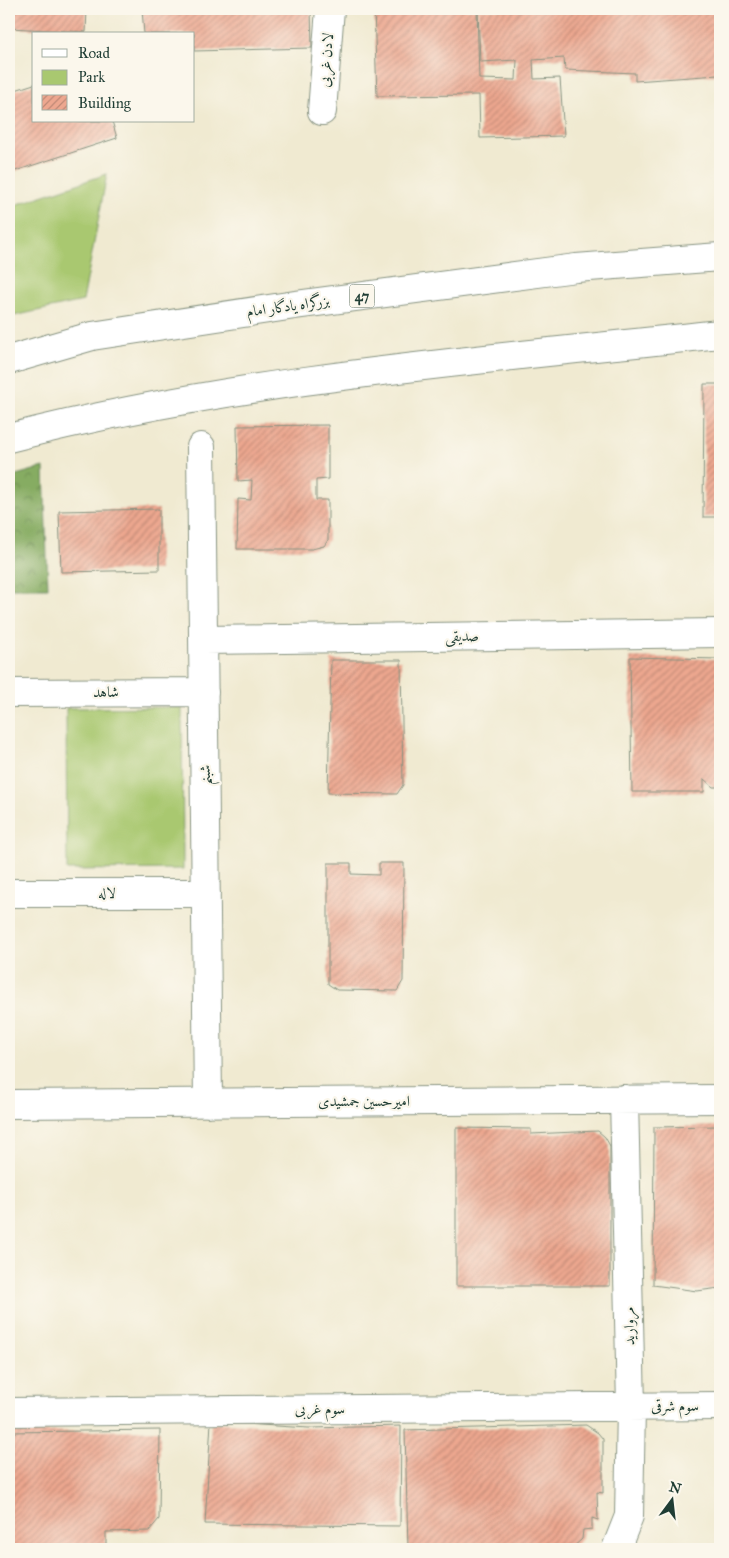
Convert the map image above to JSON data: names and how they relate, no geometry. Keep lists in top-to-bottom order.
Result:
{
  "streets": {
    "main road": [
      "لادن غربی",
      "47",
      "بزرگراه یادگار امام",
      "صدیقی",
      "شاهد",
      "شبنم",
      "لاله",
      "امیرحسین جمشیدی",
      "مروارید",
      "سوم شرقی",
      "سوم غربی"
    ]
  },
  "crossings": [
    ["صدیقی", "شبنم"],
    ["شاهد", "شبنم"],
    ["شبنم", "لاله"],
    ["شبنم", "امیرحسین جمشیدی"],
    ["امیرحسین جمشیدی", "مروارید"],
    ["مروارید", "سوم شرقی"],
    ["مروارید", "سوم غربی"],
    ["سوم شرقی", "سوم غربی"]
  ],
  "legend": ["Road", "Park", "Building"],
  "north": "top"
}
